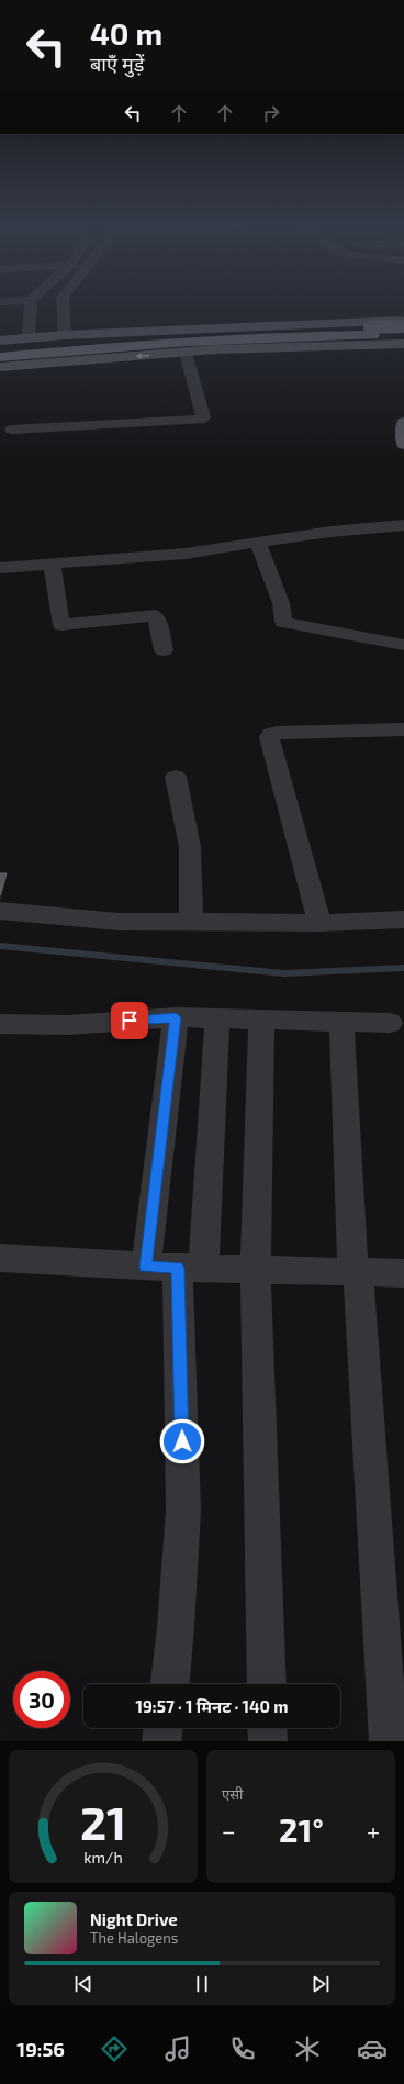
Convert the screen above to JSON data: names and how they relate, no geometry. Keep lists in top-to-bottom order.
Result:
{
  "page": {
    "turn": ["40 m", "बाएँ मुड़ें"],
    "limit": "30",
    "trip": "19:57 · 1 मिनट · 140 m",
    "tile": "एसी",
    "heat": ["−", "21°", "+"],
    "song": ["Night Drive", "The Halogens"],
    "tabs": "19:56",
    "gauge": ["21", "km/h"]
  }
}
